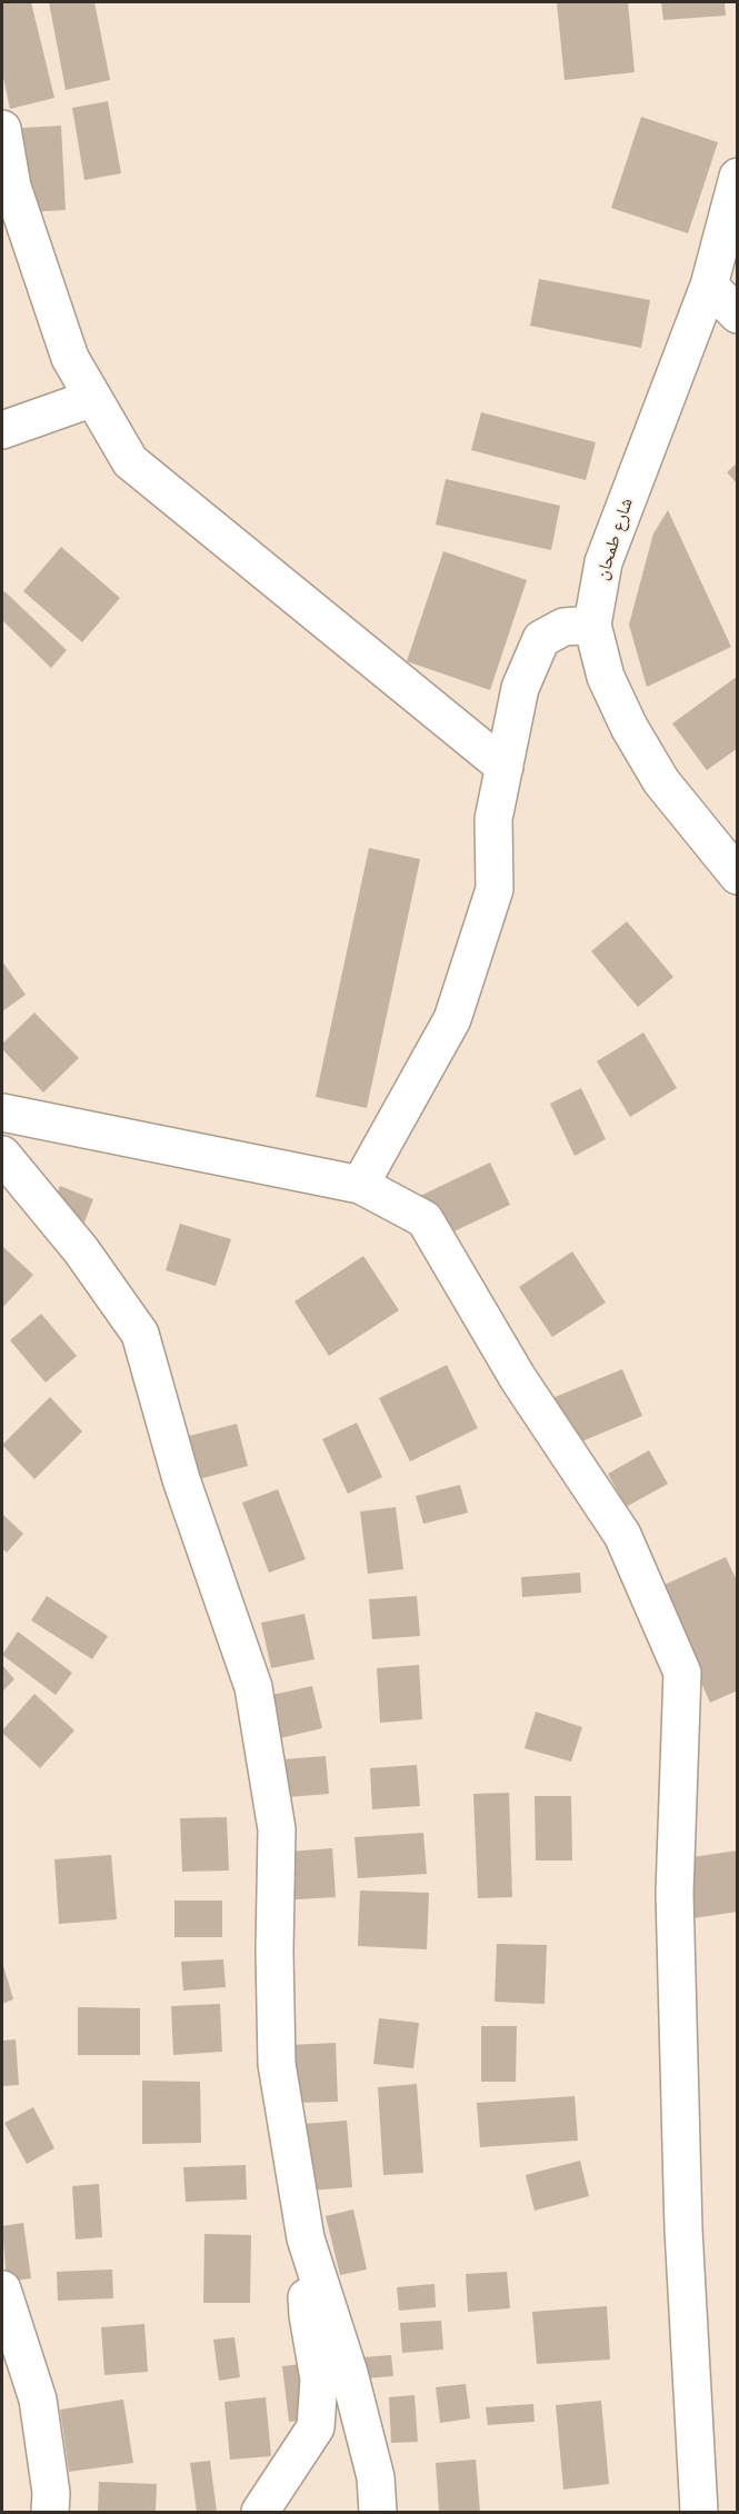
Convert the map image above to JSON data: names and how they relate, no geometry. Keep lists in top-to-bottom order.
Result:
{
  "streets": {
    "street": ["شارع طمحان"]
  }
}
